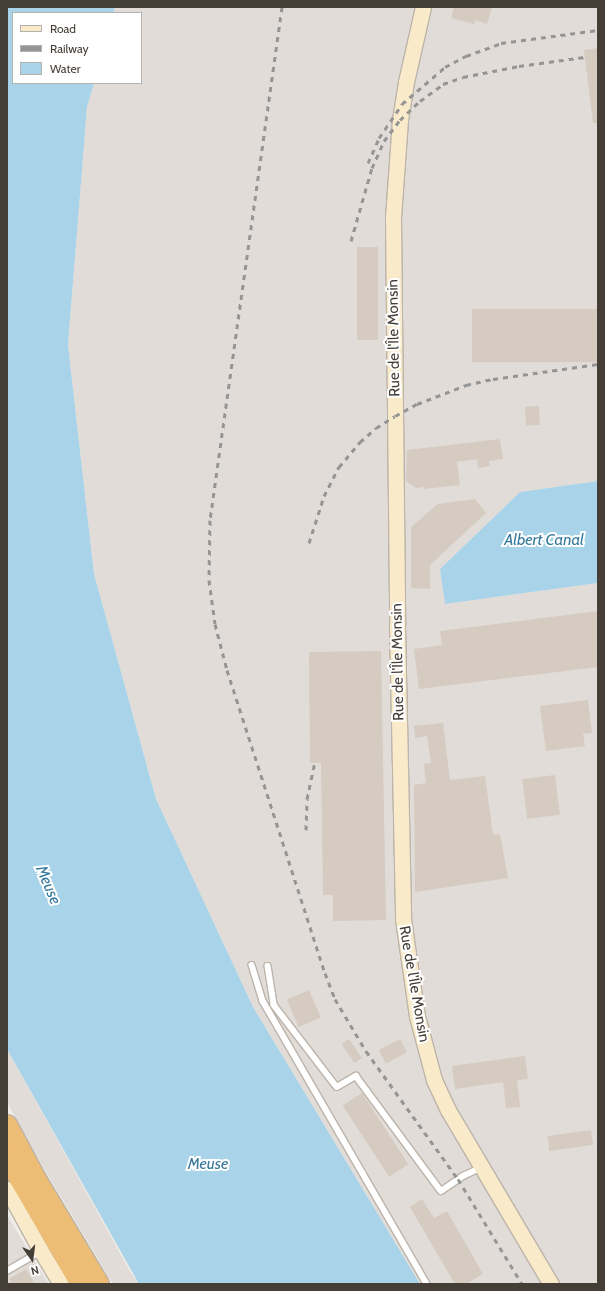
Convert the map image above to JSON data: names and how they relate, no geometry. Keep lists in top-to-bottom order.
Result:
{
  "streets": {
    "street": ["Rue de l'Île Monsin"]
  },
  "water": ["Albert Canal", "Meuse"],
  "legend": ["Road", "Railway", "Water"],
  "north": "bottom"
}
